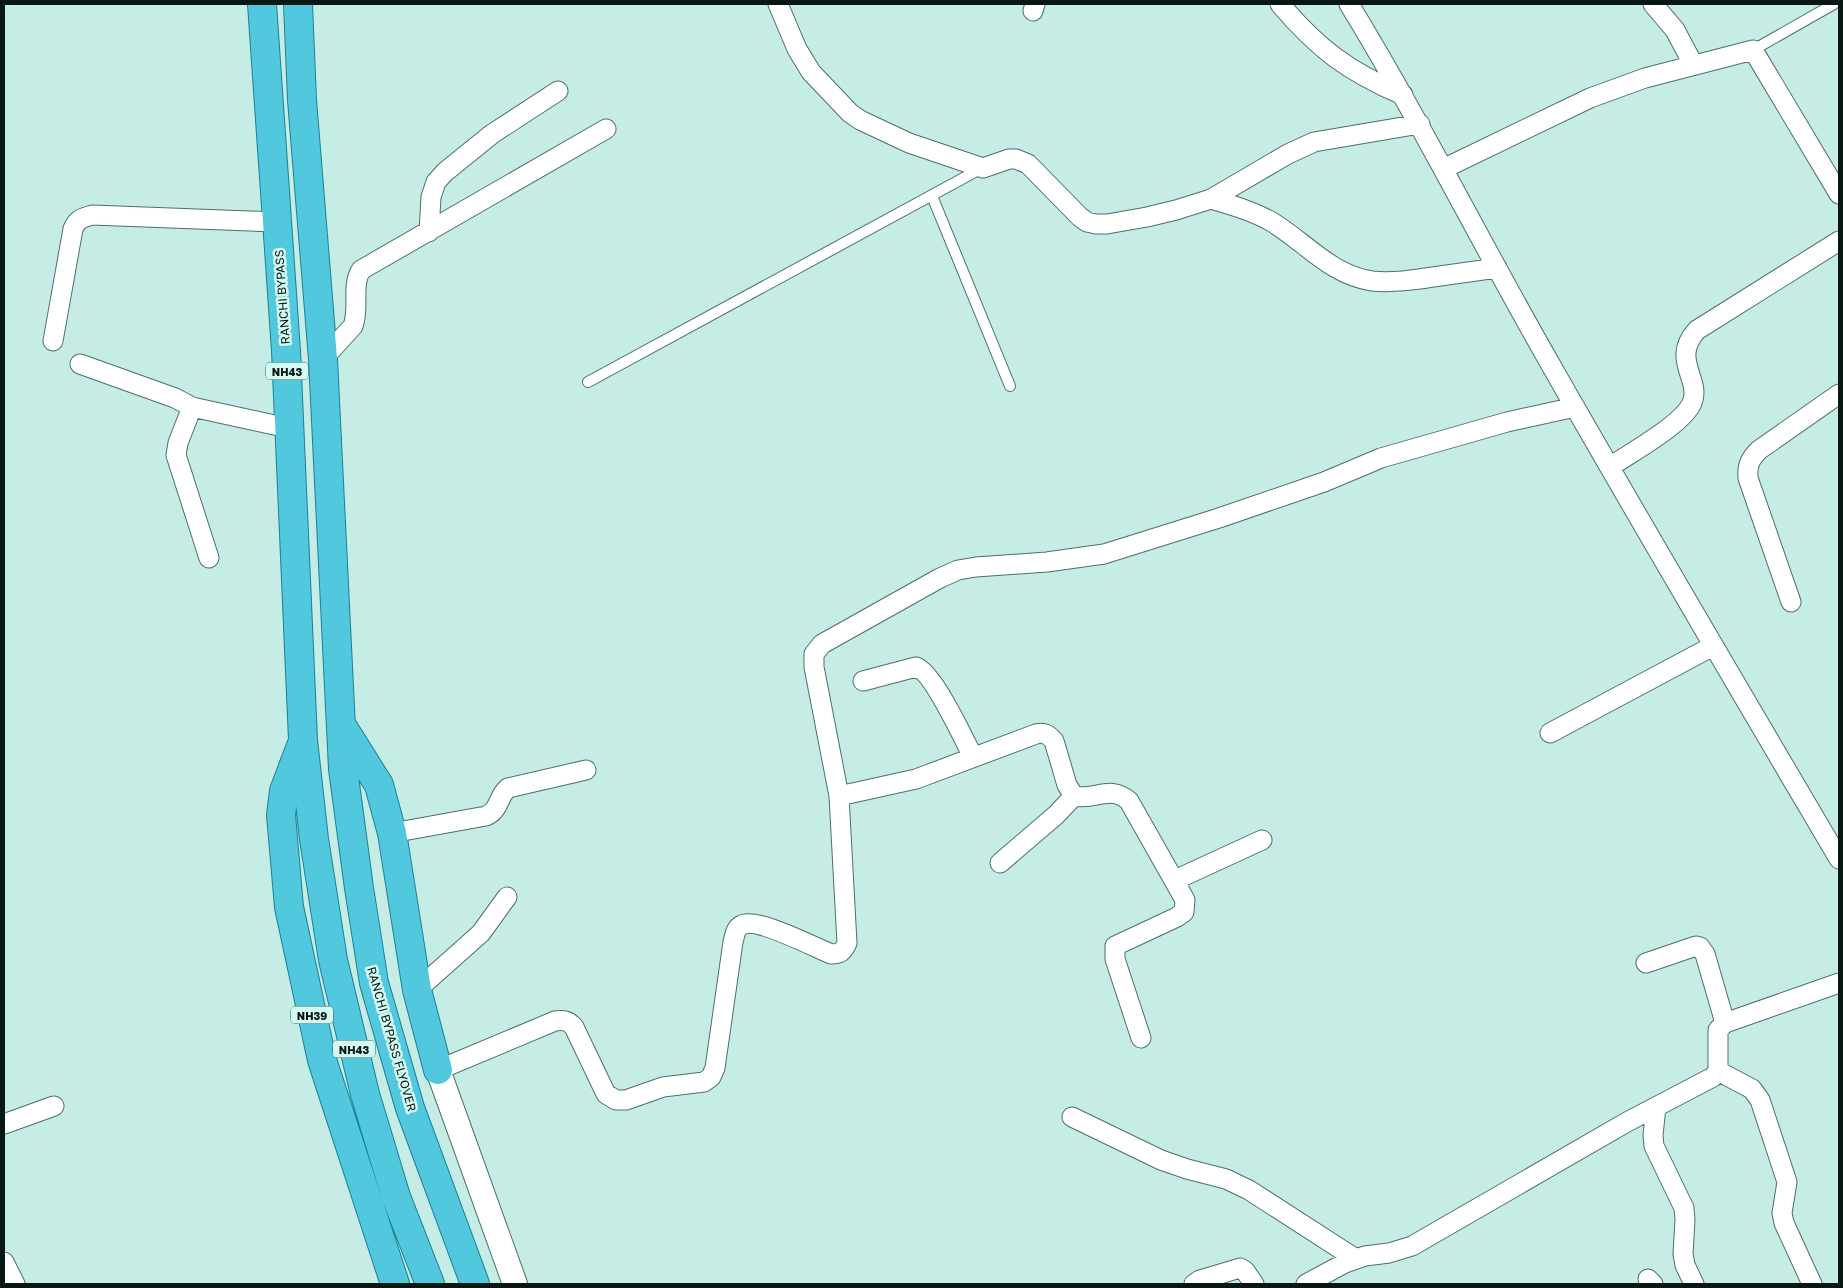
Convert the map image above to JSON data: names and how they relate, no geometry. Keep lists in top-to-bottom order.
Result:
{
  "streets": {
    "highway": [
      "RANCHI BYPASS",
      "NH43",
      "NH39",
      "RANCHI BYPASS FLYOVER"
    ]
  },
  "crossings": [
    ["RANCHI BYPASS", "NH43"],
    ["RANCHI BYPASS", "NH39"],
    ["NH43", "NH39"],
    ["NH43", "RANCHI BYPASS FLYOVER"]
  ]
}
